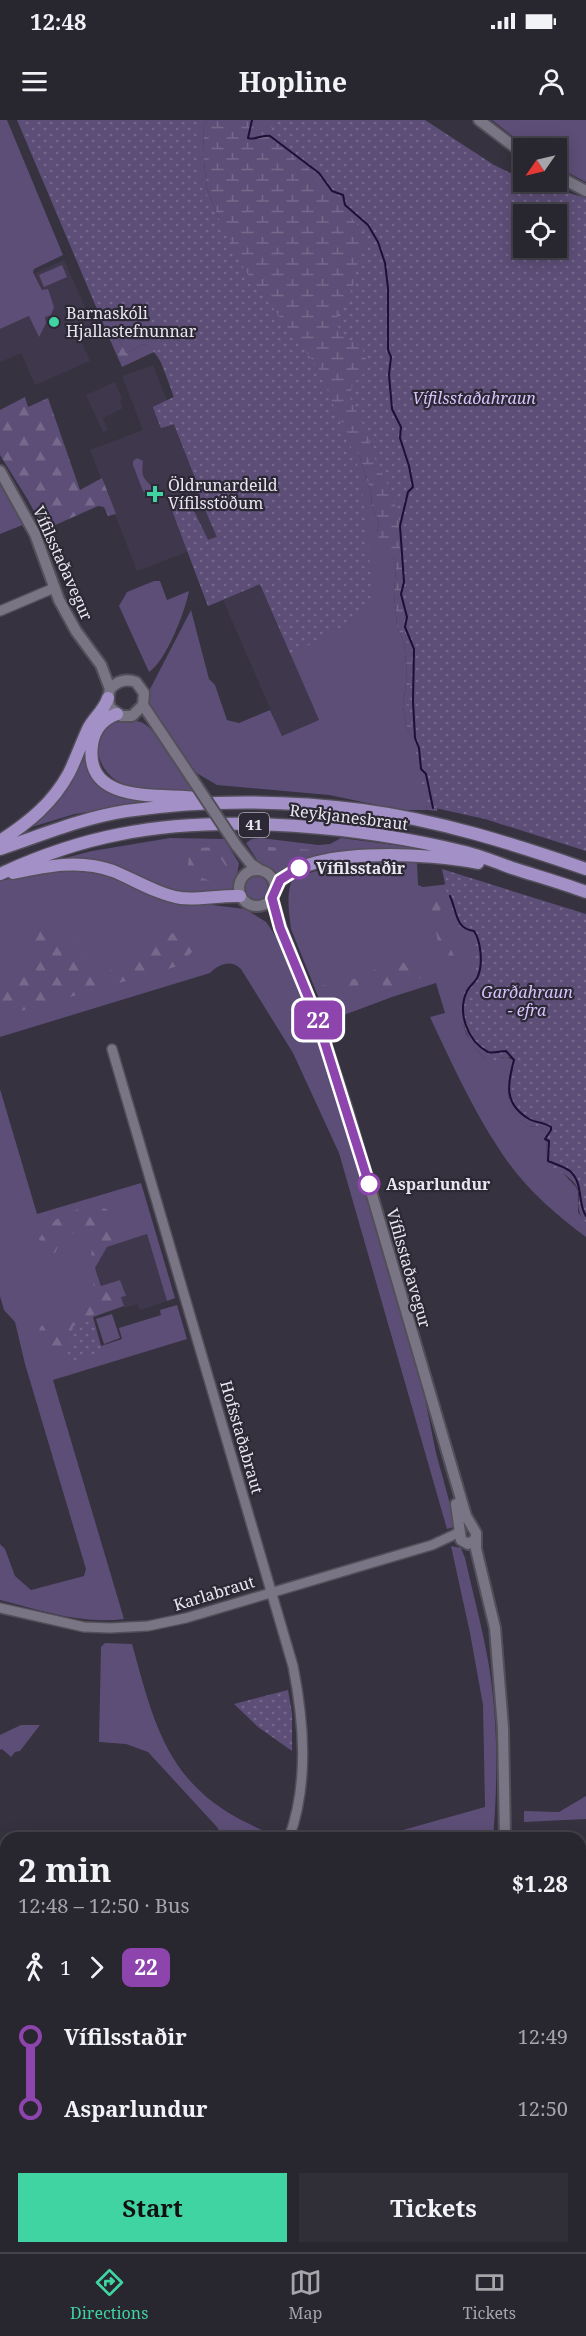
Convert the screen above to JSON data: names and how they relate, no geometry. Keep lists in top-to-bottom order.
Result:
{
  "streets": {
    "highway": ["Reykjanesbraut", "41"],
    "main road": ["Vífilsstaðavegur"],
    "street": ["Hofsstaðabraut", "Karlabraut"]
  },
  "crossings": [
    ["Vífilsstaðavegur", "Karlabraut"],
    ["Hofsstaðabraut", "Karlabraut"]
  ],
  "parks": ["Vífilsstaðahraun", "Garðahraun - efra"],
  "places": {
    "other": ["Barnaskóli Hjallastefnunnar", "Vífilsstaðir", "Asparlundur"],
    "health": ["Öldrunardeild Vífilsstöðum"]
  },
  "lines": ["bus line 22"],
  "north": "bottom left",
  "page": {
    "status": "12:48",
    "header": "Hopline",
    "on_map": "22",
    "heading": ["2 min", "12:48 – 12:50 · Bus", "$1.28"],
    "legs": ["1", "22"],
    "list": [
      {
        "name": "Vífilsstaðir",
        "value": "12:49"
      },
      {
        "name": "Asparlundur",
        "value": "12:50"
      }
    ],
    "buttons": ["Start", "Tickets"],
    "tabs": ["Directions", "Map", "Tickets"]
  }
}
